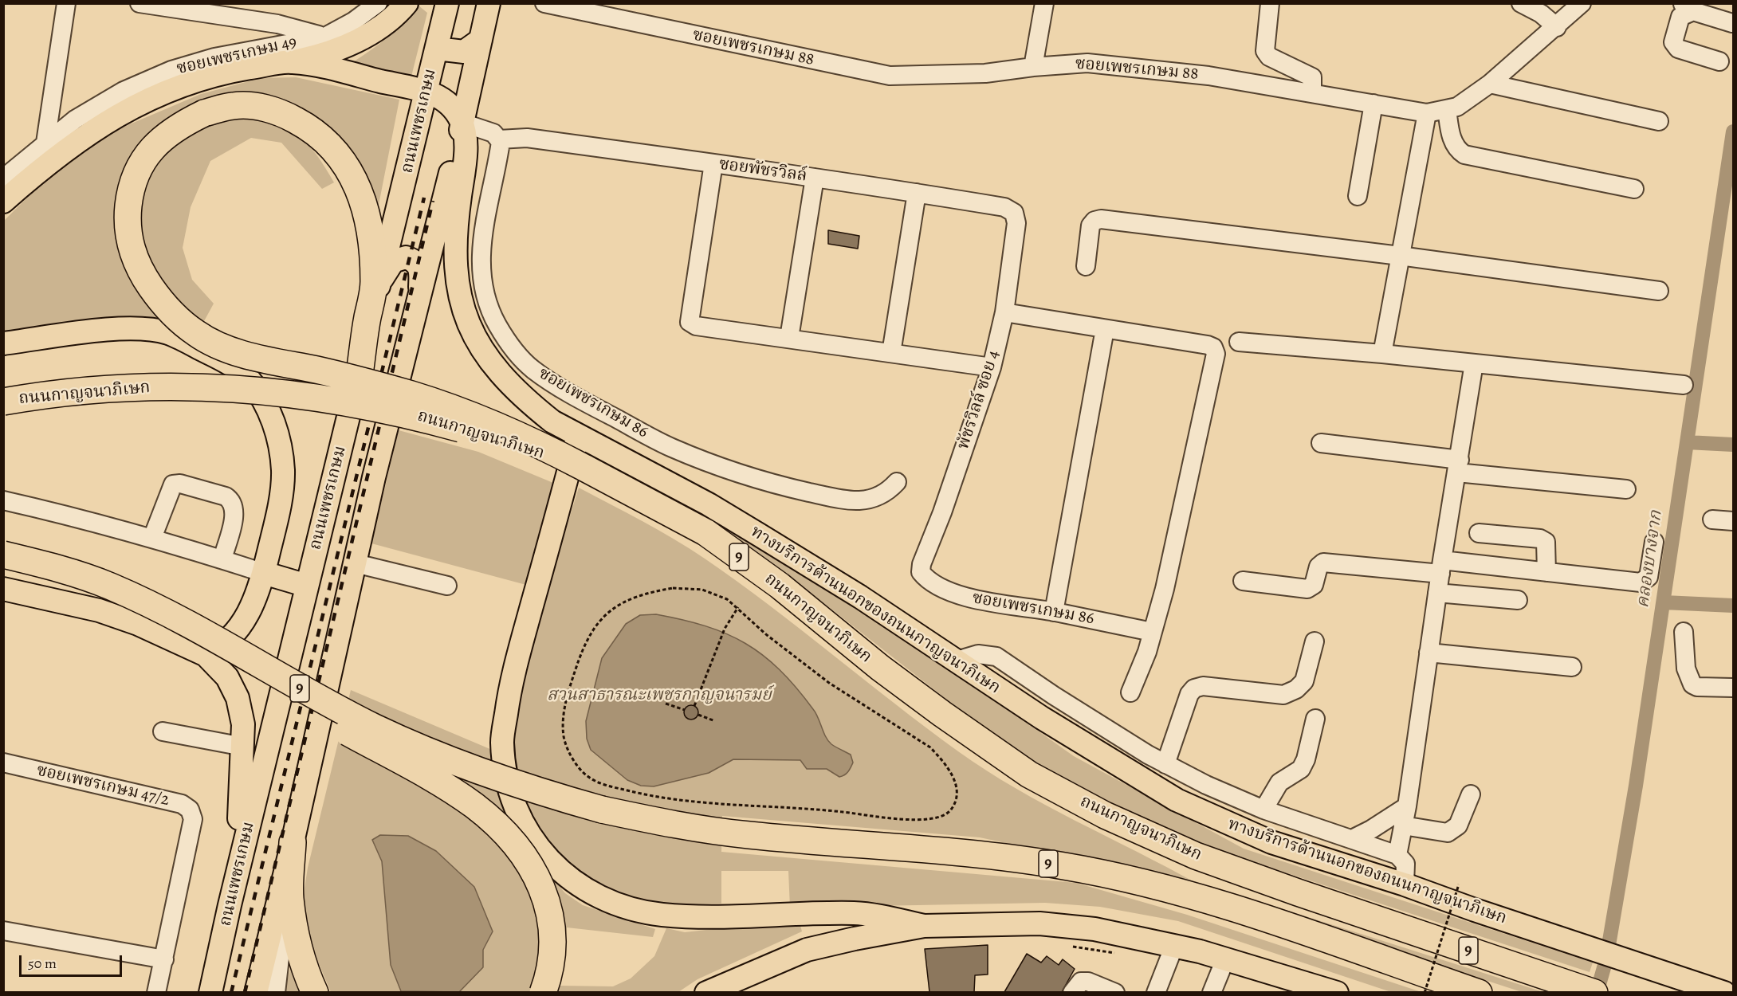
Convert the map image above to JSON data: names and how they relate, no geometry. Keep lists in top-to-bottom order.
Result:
{
  "streets": {
    "highway": ["ถนนกาญจนาภิเษก", "9"],
    "main road": ["ถนนเพชรเกษม", "ทางบริการด้านนอกของถนนกาญจนาภิเษก"],
    "street": [
      "ซอยเพชรเกษม 88",
      "ซอยเพชรเกษม 49",
      "ซอยพัชรวิลล์",
      "พัชรวิลล์ ซอย 4",
      "ซอยเพชรเกษม 86",
      "ซอยเพชรเกษม 47/2"
    ]
  },
  "crossings": [
    ["ซอยพัชรวิลล์", "พัชรวิลล์ ซอย 4"],
    ["ซอยพัชรวิลล์", "ซอยเพชรเกษม 86"],
    ["พัชรวิลล์ ซอย 4", "ซอยเพชรเกษม 86"]
  ],
  "water": ["คลองบางจาก"],
  "parks": ["สวนสาธารณะเพชรกาญจนารมย์"],
  "scale_bar": "50 m"
}
